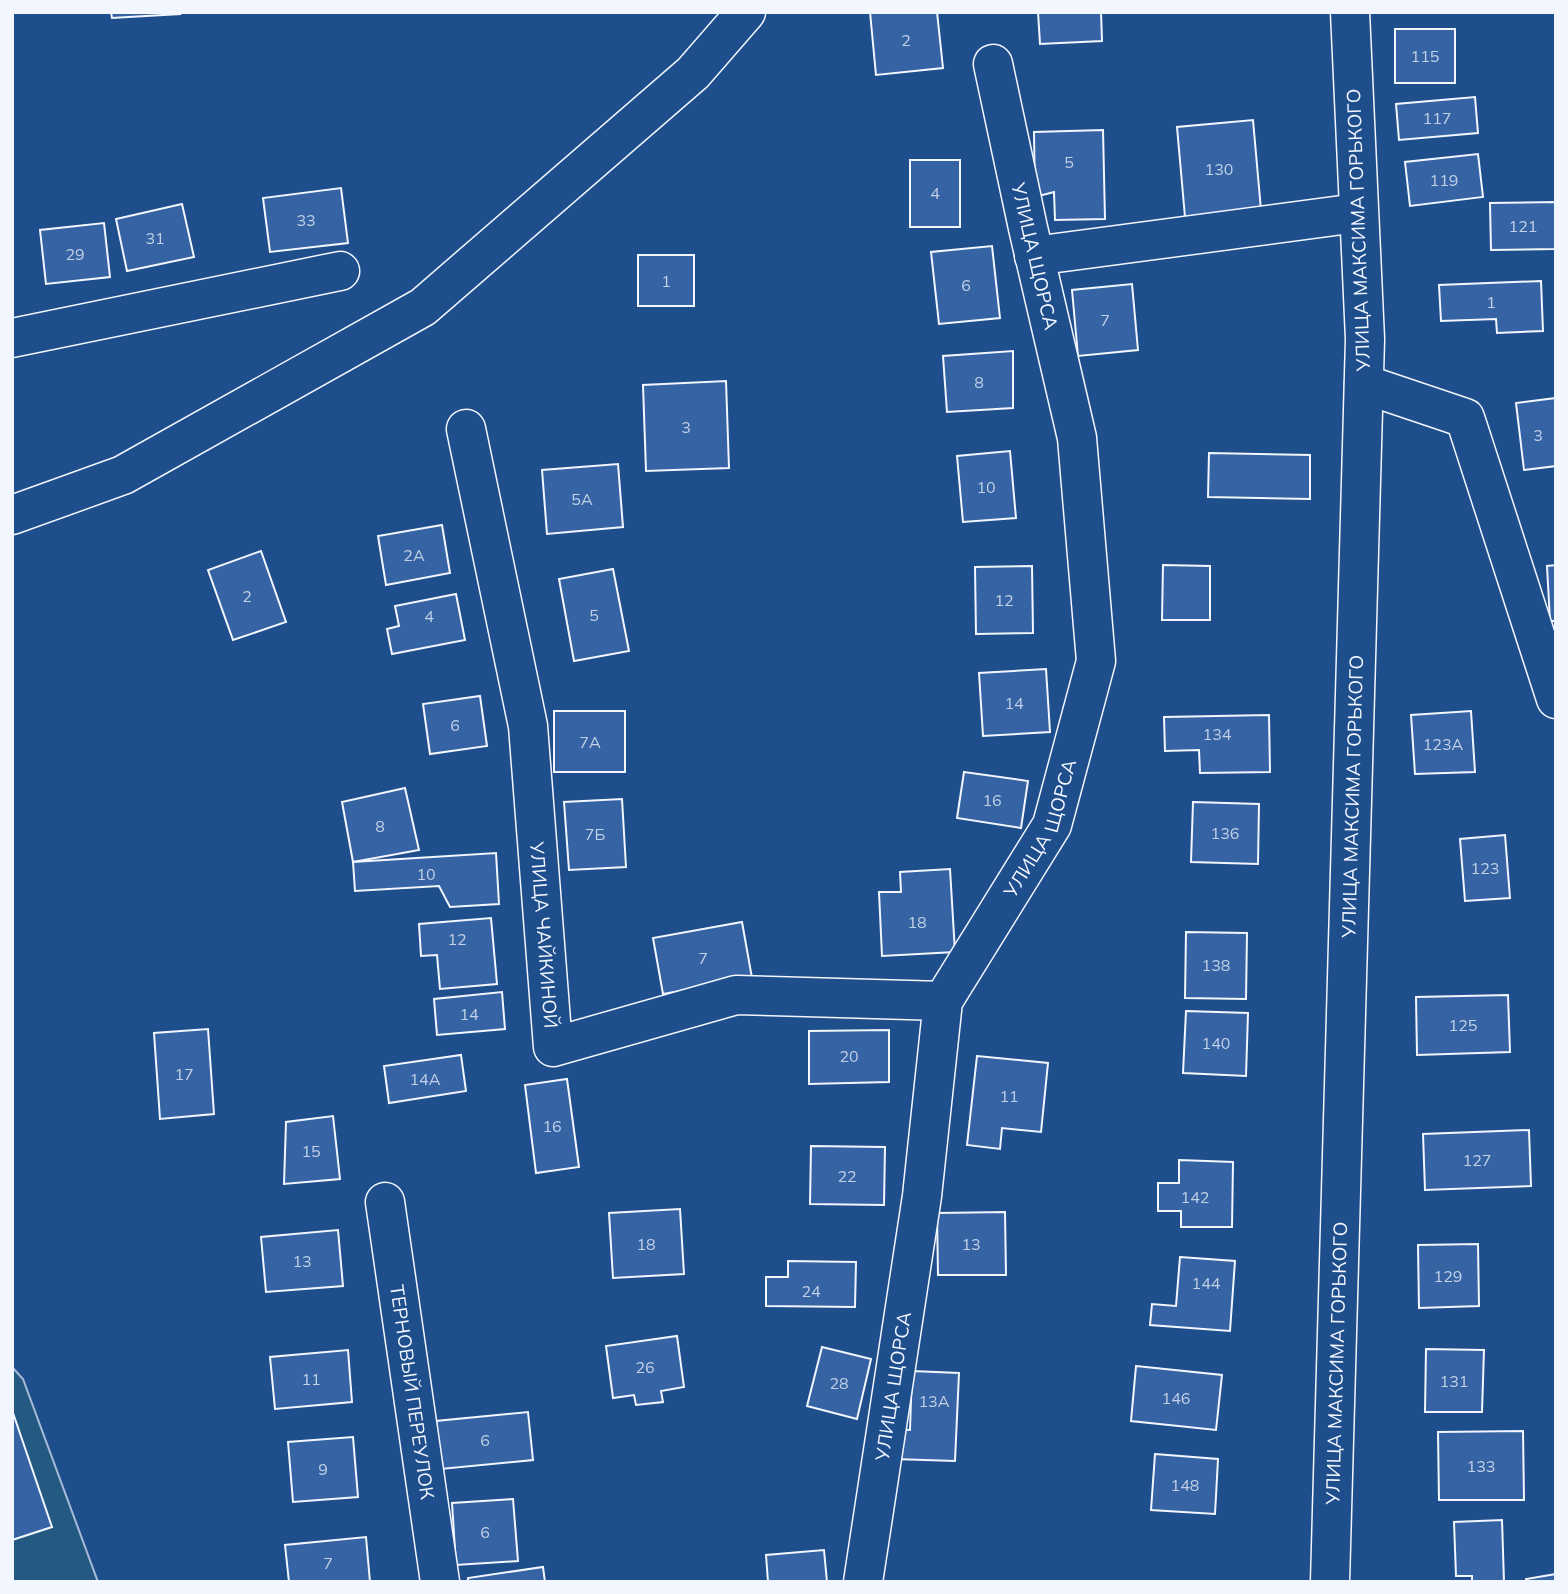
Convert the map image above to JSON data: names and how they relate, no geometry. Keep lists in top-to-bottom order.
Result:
{
  "streets": {
    "street": [
      "УЛИЦА МАКСИМА ГОРЬКОГО",
      "УЛИЦА ЩОРСА",
      "УЛИЦА ЧАЙКИНОЙ",
      "ТЕРНОВЫЙ ПЕРЕУЛОК"
    ]
  },
  "crossings": [
    ["УЛИЦА ЩОРСА", "УЛИЦА ЧАЙКИНОЙ"]
  ],
  "house_numbers": [
    "2",
    "115",
    "117",
    "5",
    "130",
    "119",
    "4",
    "33",
    "121",
    "31",
    "29",
    "1",
    "6",
    "1",
    "7",
    "8",
    "3",
    "3",
    "10",
    "5А",
    "2А",
    "2",
    "12",
    "5",
    "4",
    "14",
    "6",
    "134",
    "7А",
    "123А",
    "16",
    "8",
    "136",
    "7Б",
    "123",
    "10",
    "18",
    "12",
    "7",
    "138",
    "14",
    "125",
    "140",
    "20",
    "17",
    "14А",
    "11",
    "16",
    "15",
    "127",
    "22",
    "142",
    "18",
    "13",
    "13",
    "129",
    "144",
    "24",
    "26",
    "11",
    "131",
    "28",
    "146",
    "13А",
    "6",
    "133",
    "9",
    "148",
    "6",
    "7"
  ]
}
